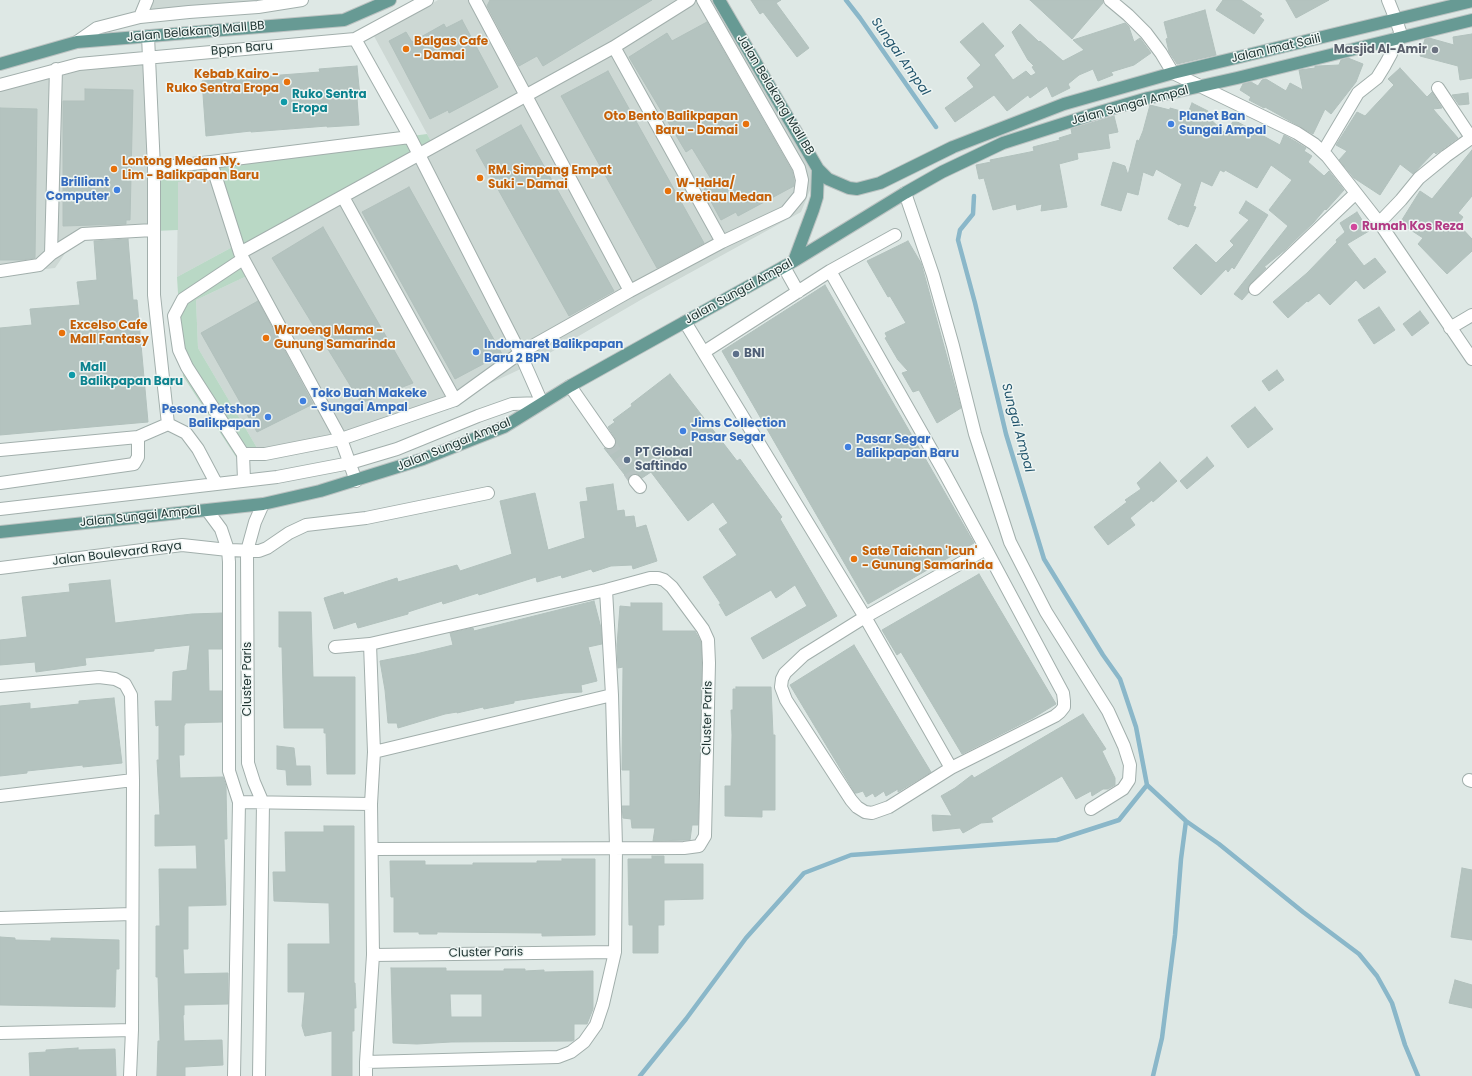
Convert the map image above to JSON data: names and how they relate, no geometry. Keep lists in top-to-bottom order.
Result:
{
  "streets": {
    "main road": ["Jalan Belakang Mall BB", "Jalan Imat Saili", "Jalan Sungai Ampal"],
    "street": ["Bppn Baru", "Jalan Boulevard Raya", "Cluster Paris"]
  },
  "crossings": [
    ["Jalan Belakang Mall BB", "Jalan Sungai Ampal"],
    ["Jalan Imat Saili", "Jalan Sungai Ampal"],
    ["Jalan Sungai Ampal", "Cluster Paris"],
    ["Jalan Boulevard Raya", "Cluster Paris"]
  ],
  "water": ["Sungai Ampal"],
  "places": [
    "Balgas Cafe - Damai",
    "Masjid Al-Amir",
    "Kebab Kairo - Ruko Sentra Eropa",
    "Ruko Sentra Eropa",
    "Oto Bento Balikpapan Baru - Damai",
    "Planet Ban Sungai Ampal",
    "Lontong Medan Ny. Lim - Balikpapan Baru",
    "RM. Simpang Empat Suki - Damai",
    "Brilliant Computer",
    "W-HaHa/ Kwetiau Medan",
    "Rumah Kos Reza",
    "Excelso Cafe Mall Fantasy",
    "Waroeng Mama - Gunung Samarinda",
    "Indomaret Balikpapan Baru 2 BPN",
    "BNI",
    "Mall Balikpapan Baru",
    "Toko Buah Makeke - Sungai Ampal",
    "Pesona Petshop Balikpapan",
    "Jims Collection Pasar Segar",
    "Pasar Segar Balikpapan Baru",
    "PT Global Saftindo",
    "Sate Taichan 'Icun' - Gunung Samarinda"
  ]
}
